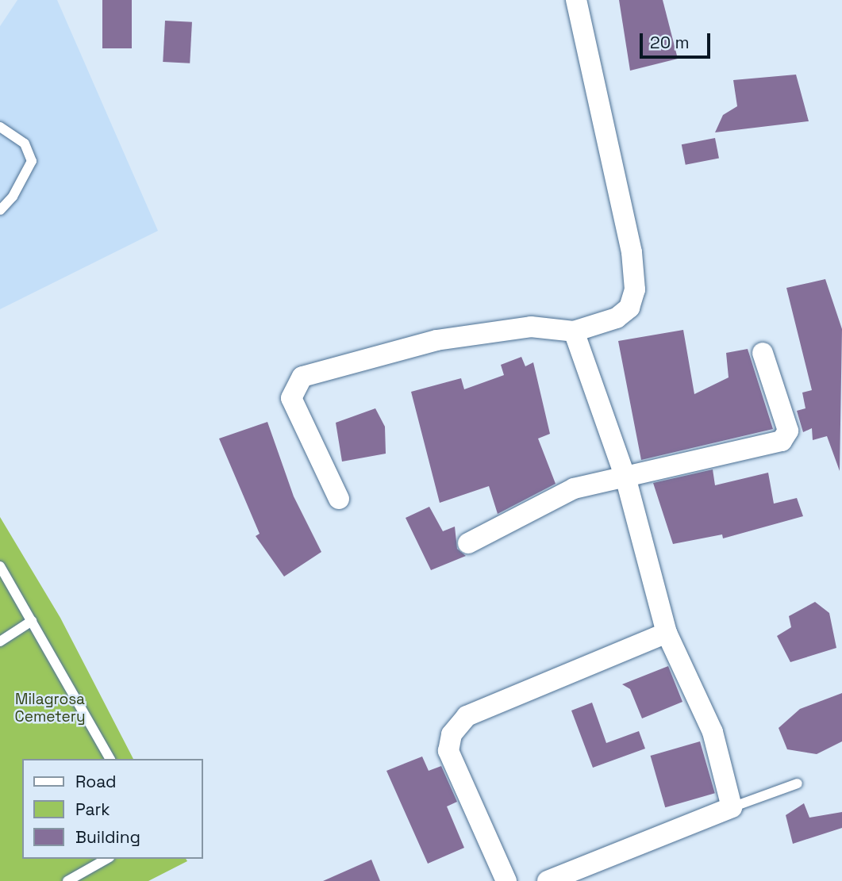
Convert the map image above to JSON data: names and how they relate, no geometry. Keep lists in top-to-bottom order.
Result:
{
  "parks": ["Milagrosa Cemetery"],
  "legend": ["Road", "Park", "Building"],
  "scale_bar": "20 m"
}
